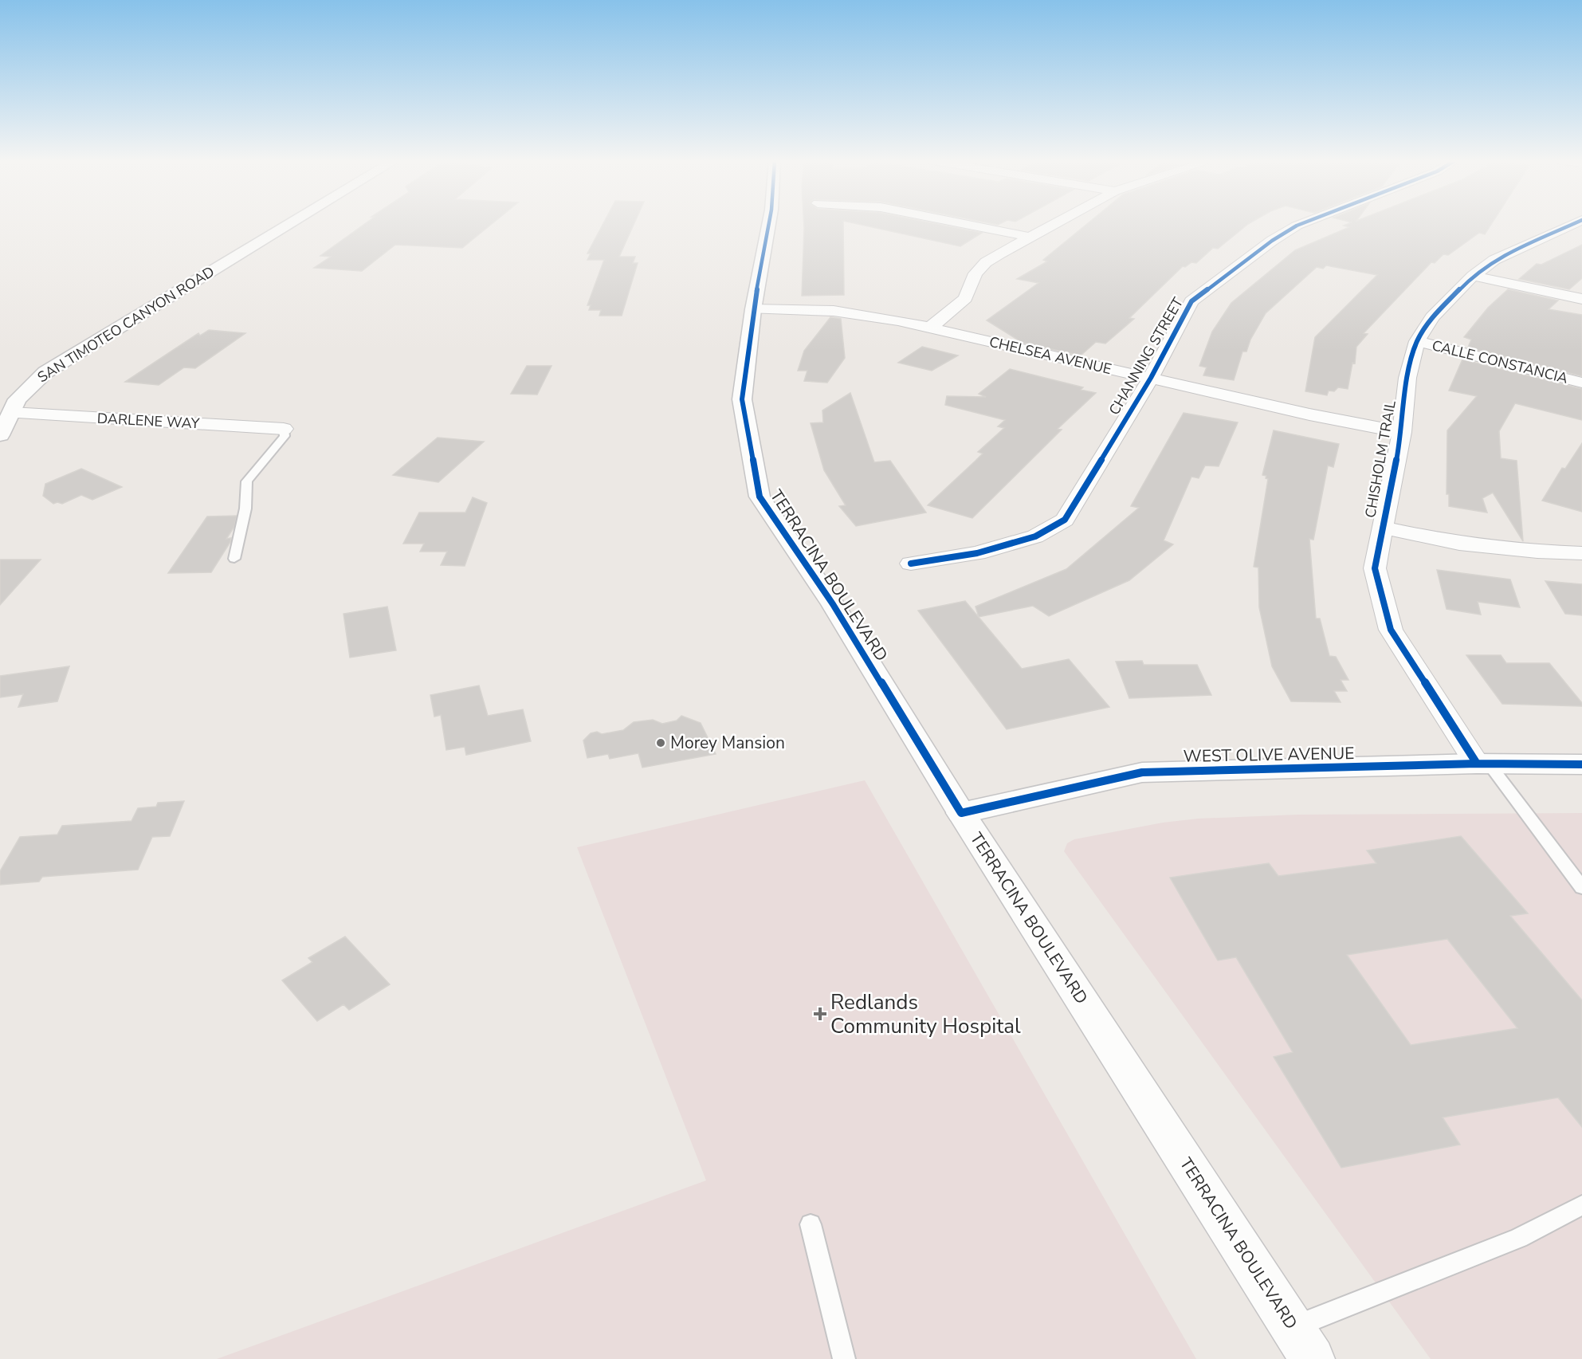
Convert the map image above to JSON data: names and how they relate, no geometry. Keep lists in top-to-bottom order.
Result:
{
  "streets": {
    "main road": ["SAN TIMOTEO CANYON ROAD", "TERRACINA BOULEVARD", "WEST OLIVE AVENUE"],
    "street": [
      "CHELSEA AVENUE",
      "CHANNING STREET",
      "CALLE CONSTANCIA",
      "DARLENE WAY",
      "CHISHOLM TRAIL"
    ]
  },
  "crossings": [
    ["SAN TIMOTEO CANYON ROAD", "DARLENE WAY"],
    ["CHELSEA AVENUE", "CHANNING STREET"],
    ["CHELSEA AVENUE", "CHISHOLM TRAIL"],
    ["CHELSEA AVENUE", "TERRACINA BOULEVARD"],
    ["CALLE CONSTANCIA", "CHISHOLM TRAIL"],
    ["CHISHOLM TRAIL", "WEST OLIVE AVENUE"],
    ["TERRACINA BOULEVARD", "WEST OLIVE AVENUE"]
  ],
  "places": {
    "other": ["Morey Mansion"],
    "health": ["Redlands Community Hospital"]
  }
}
